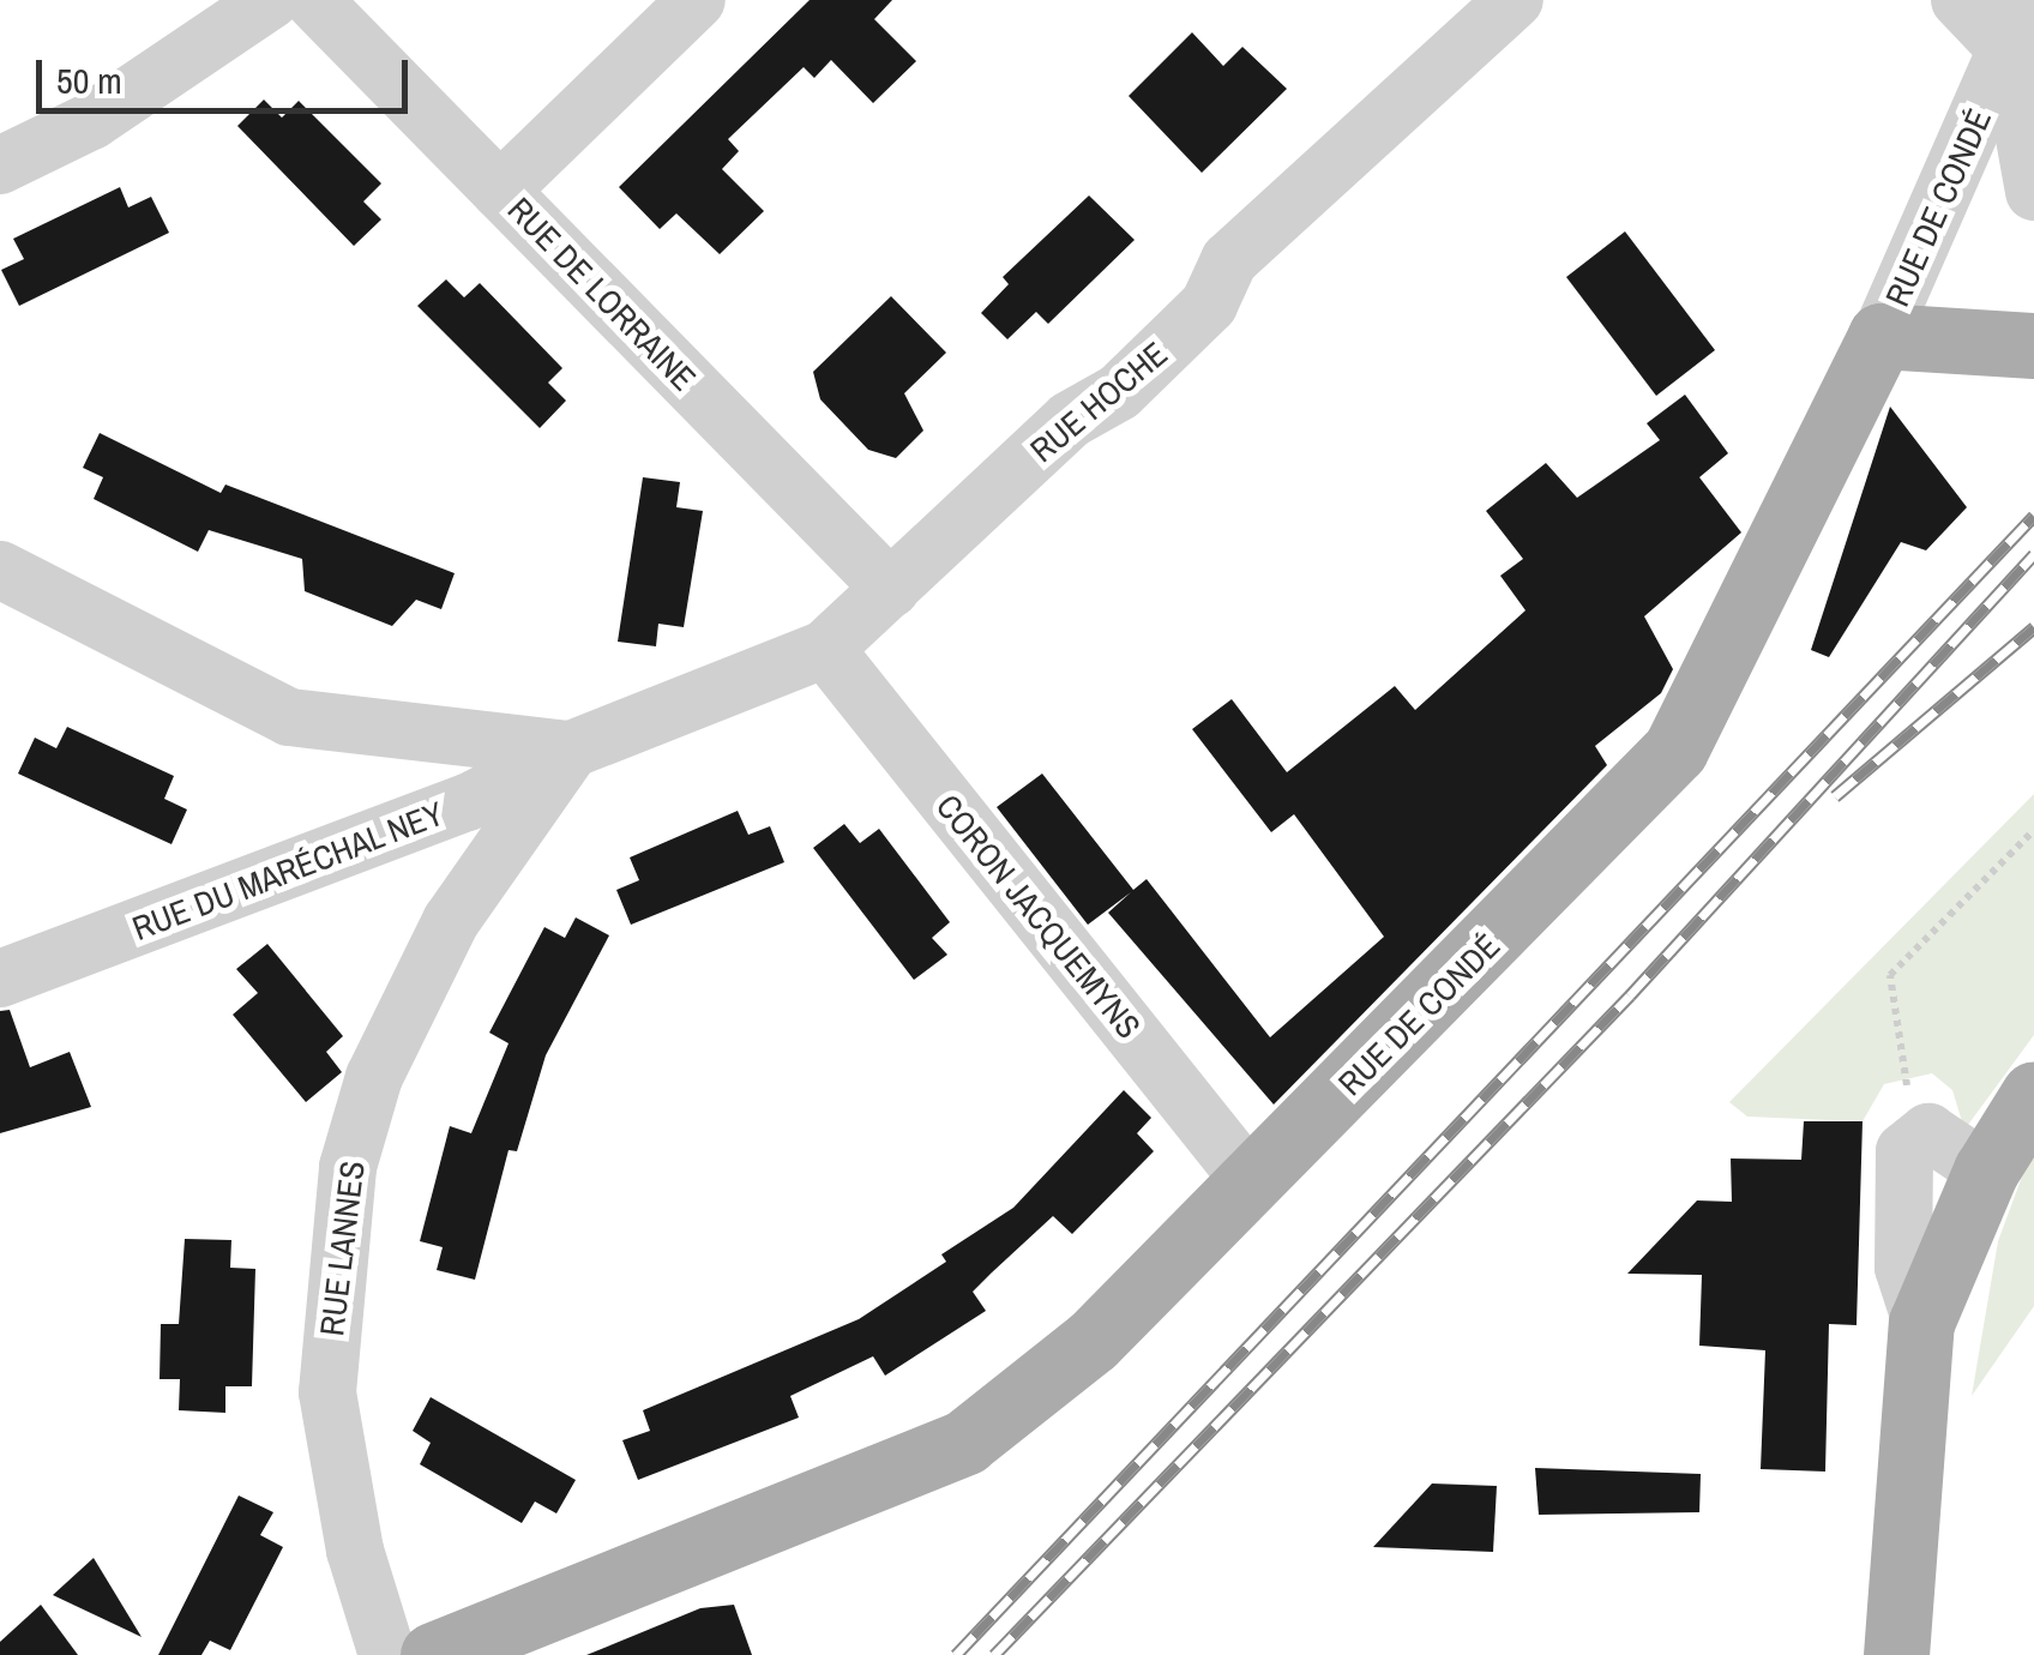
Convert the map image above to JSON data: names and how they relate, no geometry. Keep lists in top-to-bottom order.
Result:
{
  "streets": {
    "main road": ["RUE DE CONDÉ"],
    "street": [
      "RUE DE LORRAINE",
      "RUE HOCHE",
      "RUE DU MARÉCHAL NEY",
      "CORON JACQUEMYNS",
      "RUE LANNES"
    ]
  },
  "crossings": [
    ["RUE DE CONDÉ", "CORON JACQUEMYNS"],
    ["RUE DE LORRAINE", "RUE HOCHE"],
    ["RUE HOCHE", "RUE DU MARÉCHAL NEY"],
    ["RUE HOCHE", "CORON JACQUEMYNS"],
    ["RUE DU MARÉCHAL NEY", "CORON JACQUEMYNS"],
    ["RUE DU MARÉCHAL NEY", "RUE LANNES"]
  ],
  "scale_bar": "50 m"
}
